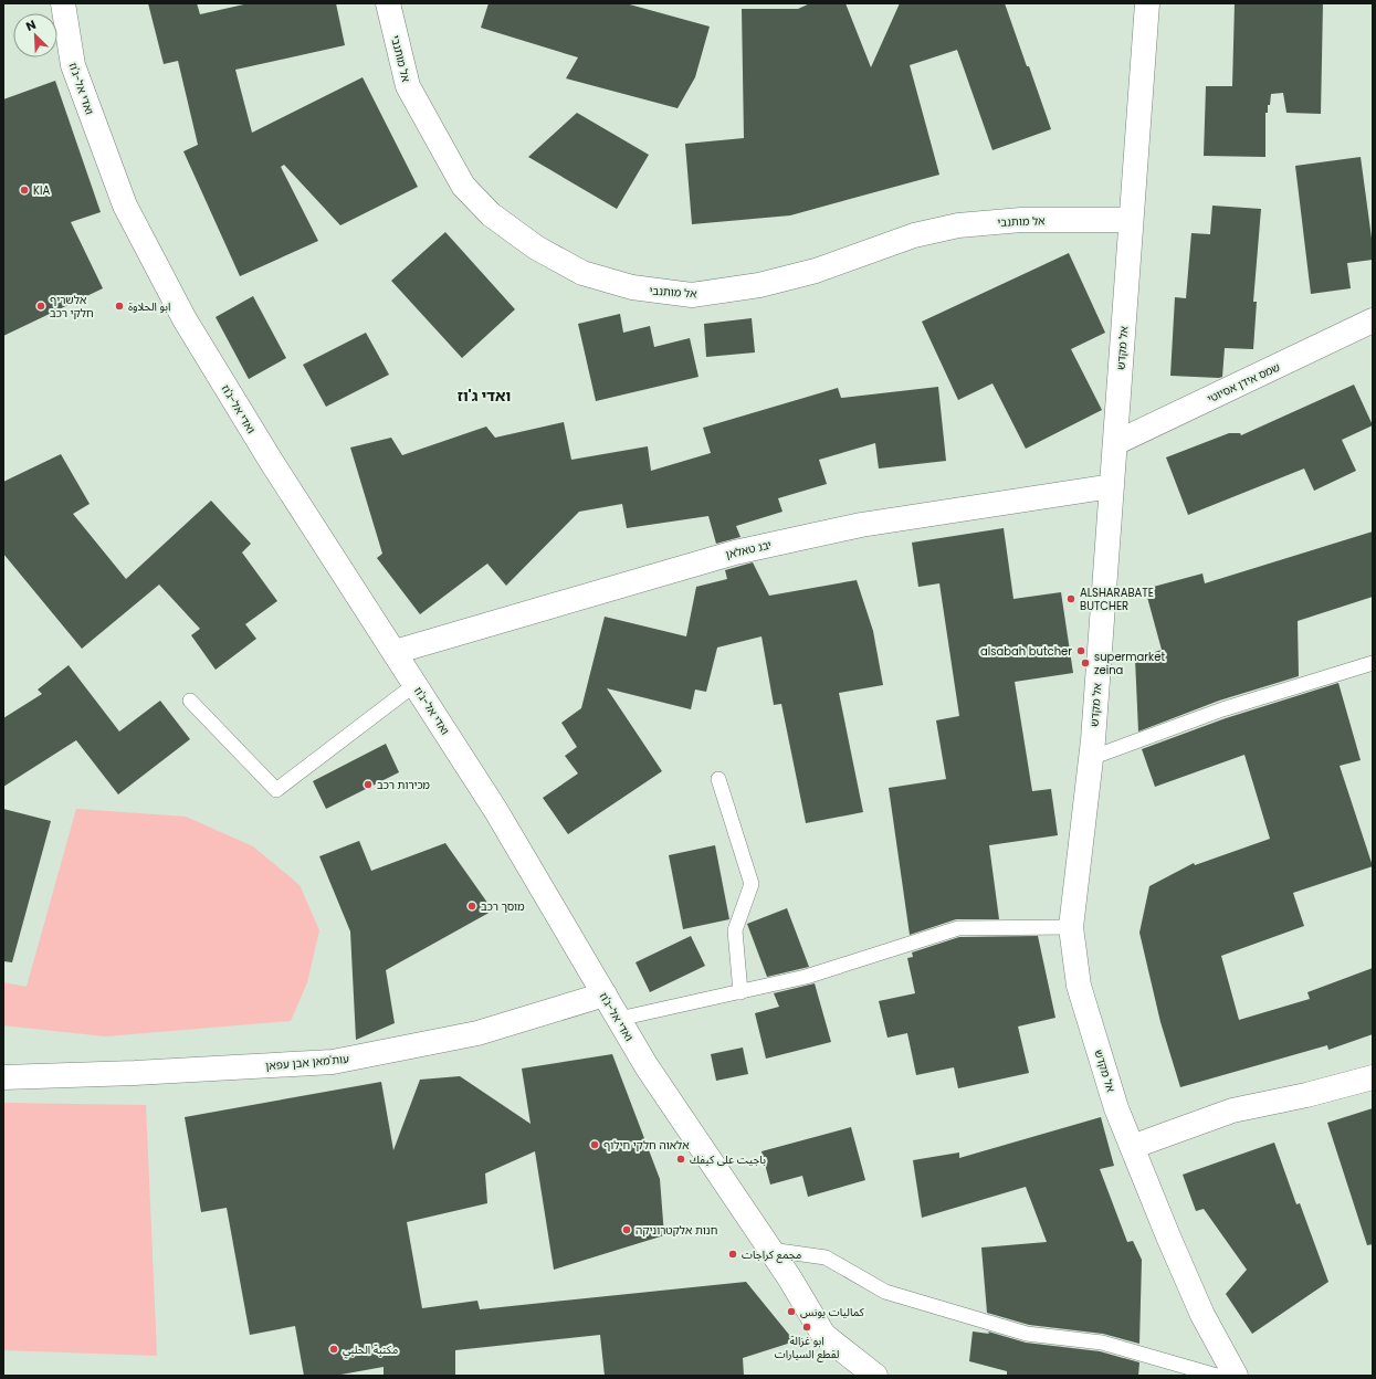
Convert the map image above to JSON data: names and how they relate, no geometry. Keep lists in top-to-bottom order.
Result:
{
  "streets": {
    "street": [
      "אל מותנבי",
      "ואדי אל-ג'וז",
      "אל מקדש",
      "שמס אידן אסיוטי",
      "יבנ טאלאן",
      "עות'מאן אבן עפאן"
    ]
  },
  "crossings": [
    ["אל מותנבי", "אל מקדש"],
    ["ואדי אל-ג'וז", "יבנ טאלאן"],
    ["ואדי אל-ג'וז", "עות'מאן אבן עפאן"],
    ["אל מקדש", "שמס אידן אסיוטי"],
    ["אל מקדש", "יבנ טאלאן"]
  ],
  "districts": ["ואדי ג'וז"],
  "places": [
    "KIA",
    "אלשריף חלקי רכב",
    "ابو الحلاوة",
    "ALSHARABATE BUTCHER",
    "alsabah butcher",
    "supermarket zeina",
    "מכירות רכב",
    "מוסך רכב",
    "אלאוה חלקי חילוף",
    "باجيت على كيفك",
    "חנות אלקטרוניקה",
    "مجمع كراجات",
    "كماليات يونس",
    "ابو غزالة لقطع السيارات",
    "مكتبة الحلبي"
  ],
  "north": "top left"
}
